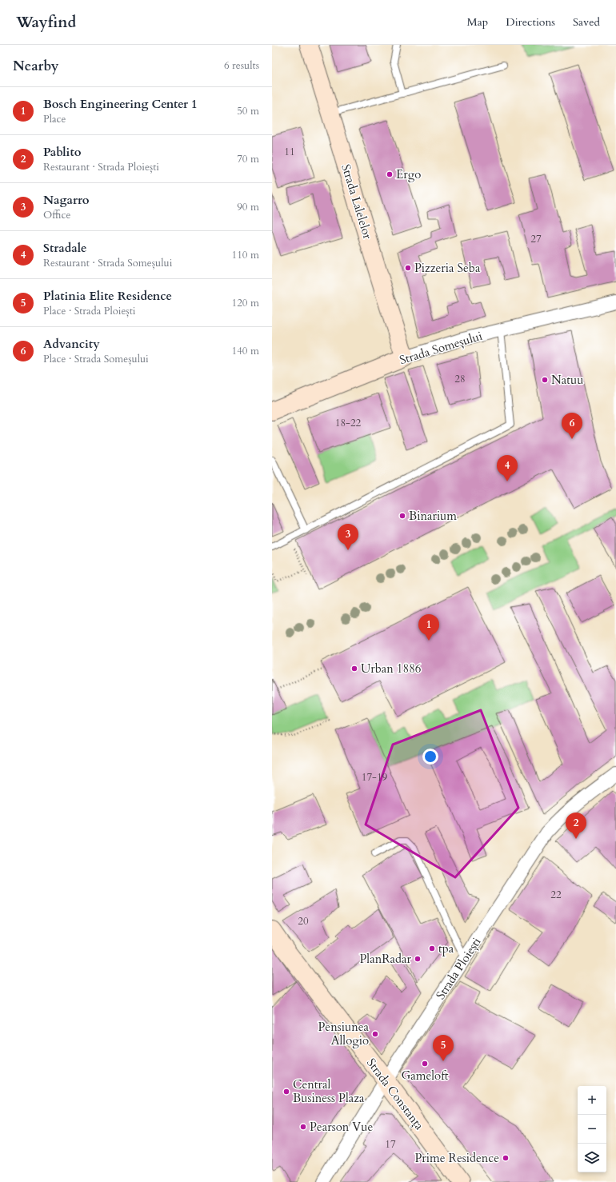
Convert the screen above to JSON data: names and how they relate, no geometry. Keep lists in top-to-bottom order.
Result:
{
  "streets": {
    "street": [
      "Strada Lalelelor",
      "Strada Someșului",
      "Strada Ploiești",
      "Strada Constanța"
    ]
  },
  "crossings": [
    ["Strada Lalelelor", "Strada Someșului"],
    ["Strada Ploiești", "Strada Constanța"]
  ],
  "places": [
    "Ergo",
    "Pizzeria Seba",
    "Natuu",
    "Binarium",
    "Urban 1886",
    "tpa",
    "PlanRadar",
    "Pensiunea Allogio",
    "Gameloft",
    "Central Business Plaza",
    "Pearson Vue",
    "Prime Residence"
  ],
  "house_numbers": [
    "11",
    "27",
    "28",
    "18-22",
    "17-19",
    "22",
    "20",
    "17"
  ],
  "page": {
    "header": "Wayfind",
    "nav": ["Map", "Directions", "Saved"],
    "heading": ["Nearby", "6 results"],
    "list": [
      {
        "mark": "1",
        "name": "Bosch Engineering Center 1",
        "note": "Place",
        "value": "50 m"
      },
      {
        "mark": "2",
        "name": "Pablito",
        "note": "Restaurant · Strada Ploiești",
        "value": "70 m"
      },
      {
        "mark": "3",
        "name": "Nagarro",
        "note": "Office",
        "value": "90 m"
      },
      {
        "mark": "4",
        "name": "Stradale",
        "note": "Restaurant · Strada Someșului",
        "value": "110 m"
      },
      {
        "mark": "5",
        "name": "Platinia Elite Residence",
        "note": "Place · Strada Ploiești",
        "value": "120 m"
      },
      {
        "mark": "6",
        "name": "Advancity",
        "note": "Place · Strada Someșului",
        "value": "140 m"
      }
    ],
    "pins": [
      "6",
      "4",
      "3",
      "1",
      "2",
      "5"
    ],
    "map_buttons": ["+", "−"]
  }
}
